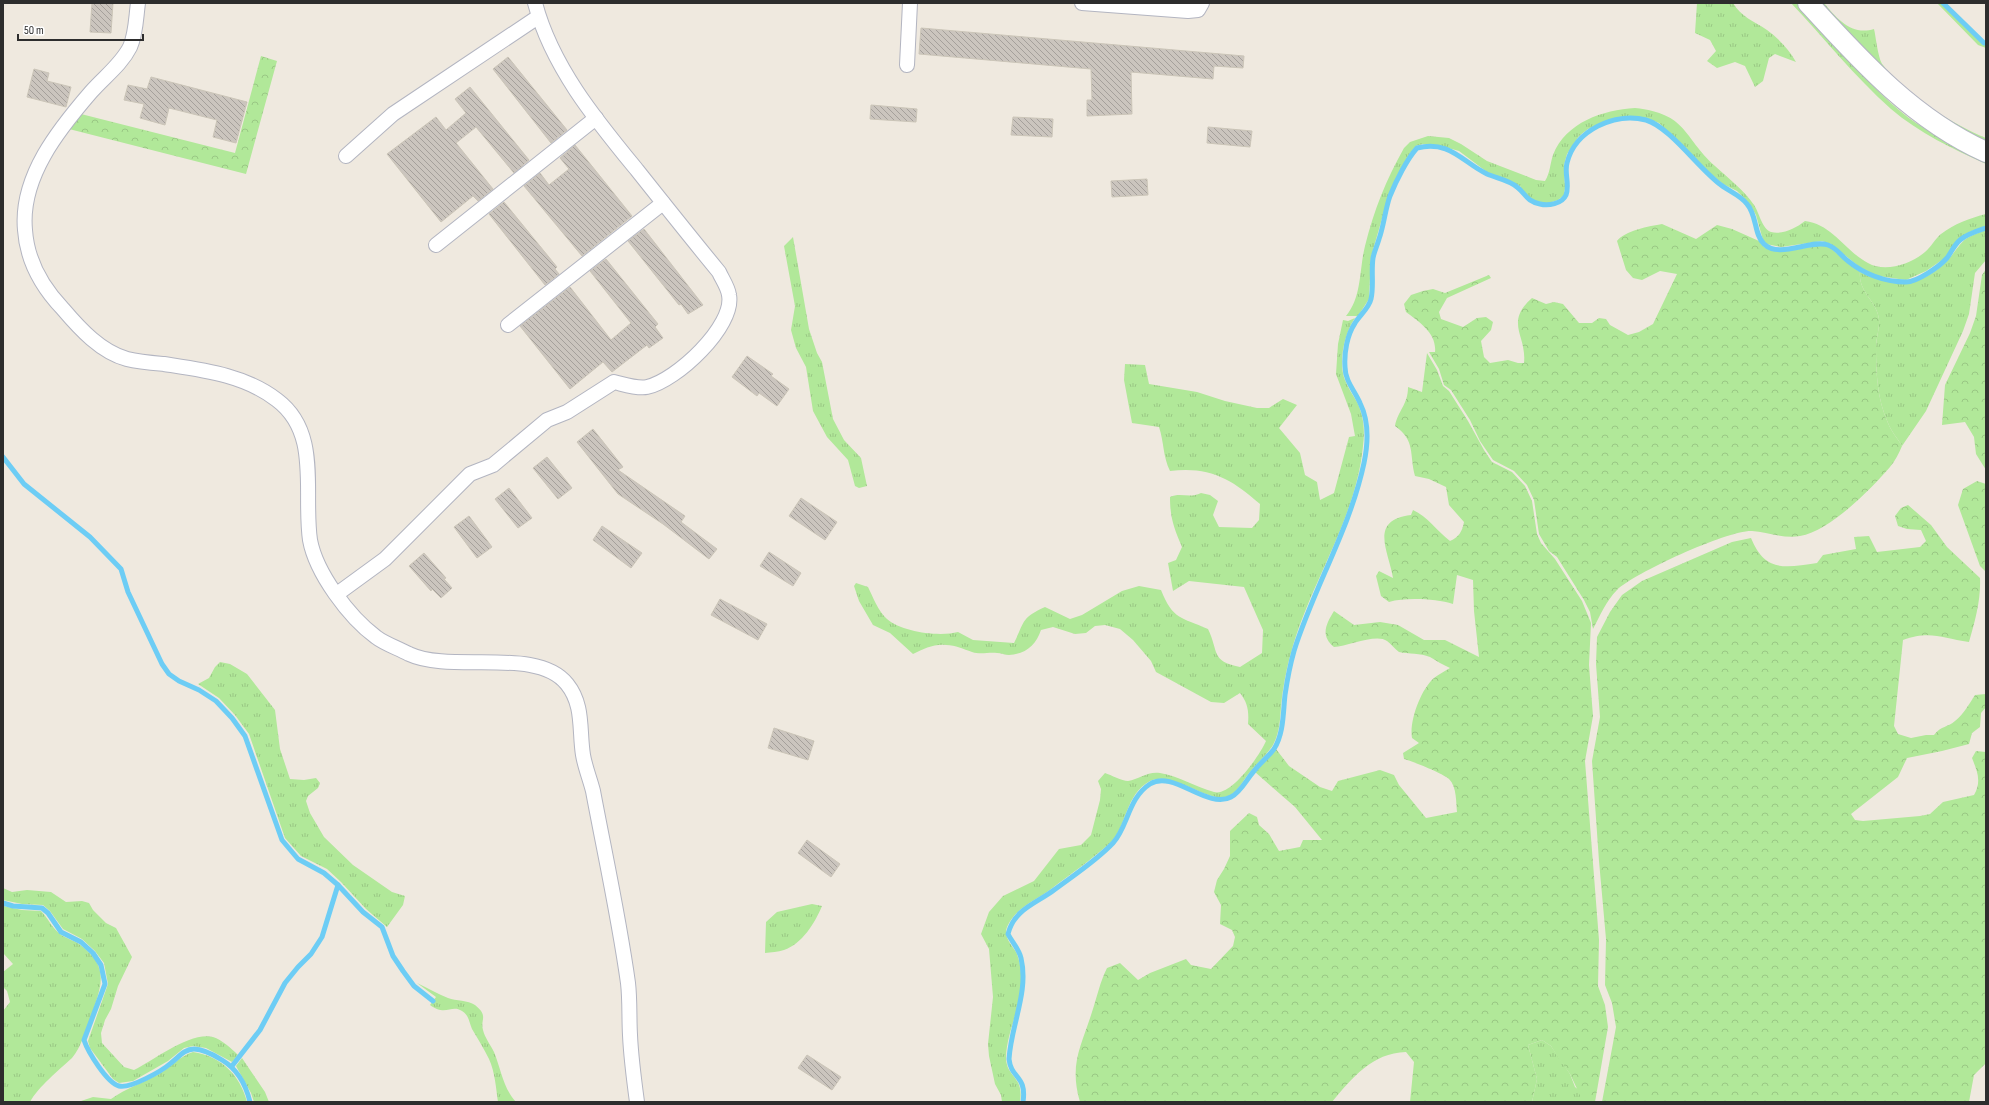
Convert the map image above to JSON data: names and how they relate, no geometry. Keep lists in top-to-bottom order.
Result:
{
  "scale_bar": "50 m"
}
